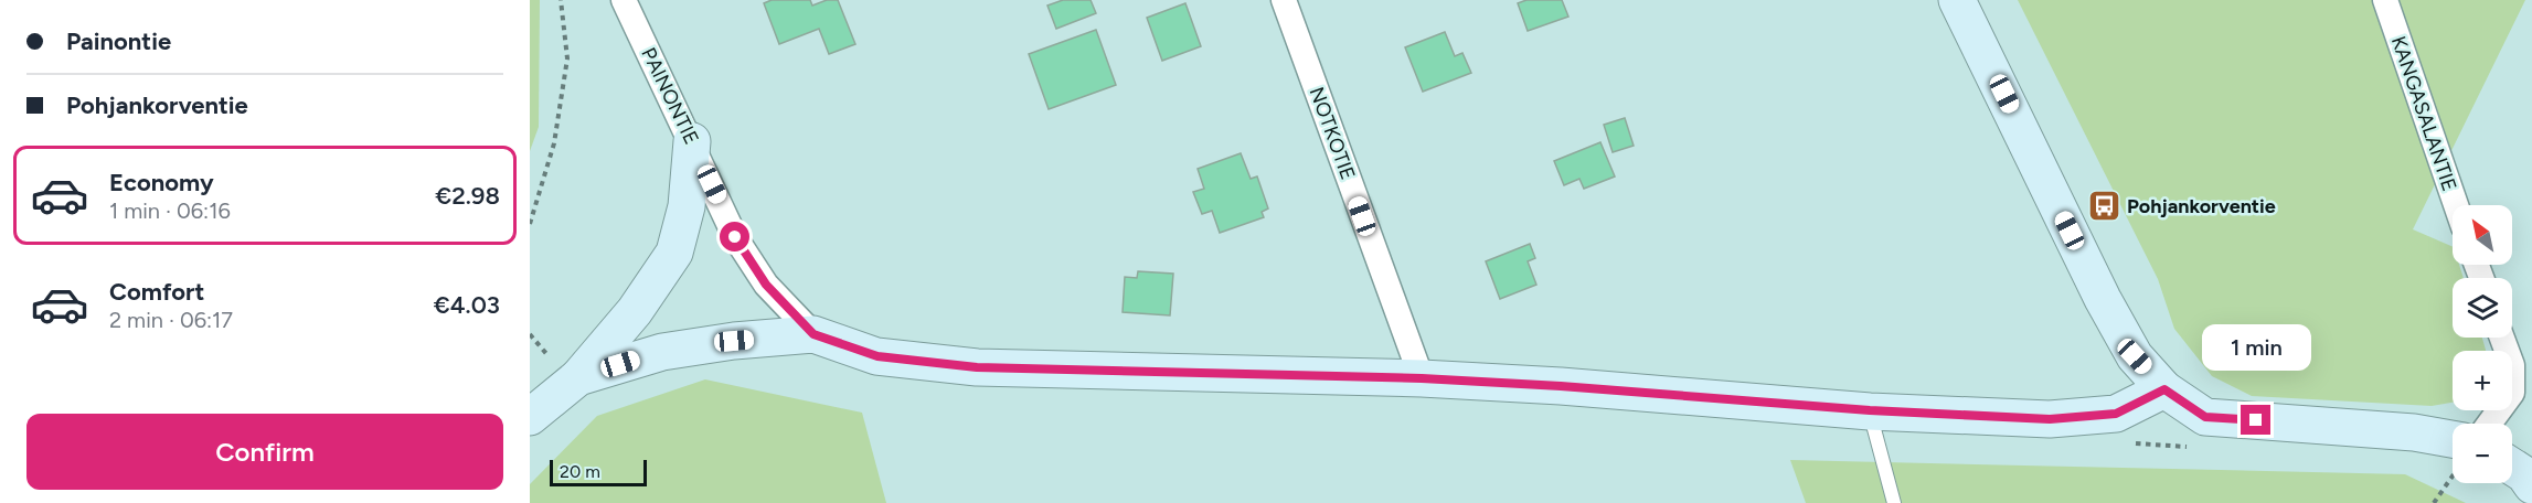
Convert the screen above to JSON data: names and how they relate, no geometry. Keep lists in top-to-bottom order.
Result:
{
  "streets": {
    "street": ["PAINONTIE", "KANGASALANTIE", "NOTKOTIE"]
  },
  "places": {
    "bus stop": ["Pohjankorventie"]
  },
  "scale_bar": "20 m",
  "north": "top left",
  "page": {
    "banner": ["Painontie", "Pohjankorventie"],
    "list": [
      {
        "name": "Economy",
        "note": "1 min · 06:16",
        "value": "€2.98"
      },
      {
        "name": "Comfort",
        "note": "2 min · 06:17",
        "value": "€4.03"
      }
    ],
    "map_buttons": ["+", "−"],
    "bubble": "1 min",
    "buttons": "Confirm",
    "scale": "20 m"
  }
}
